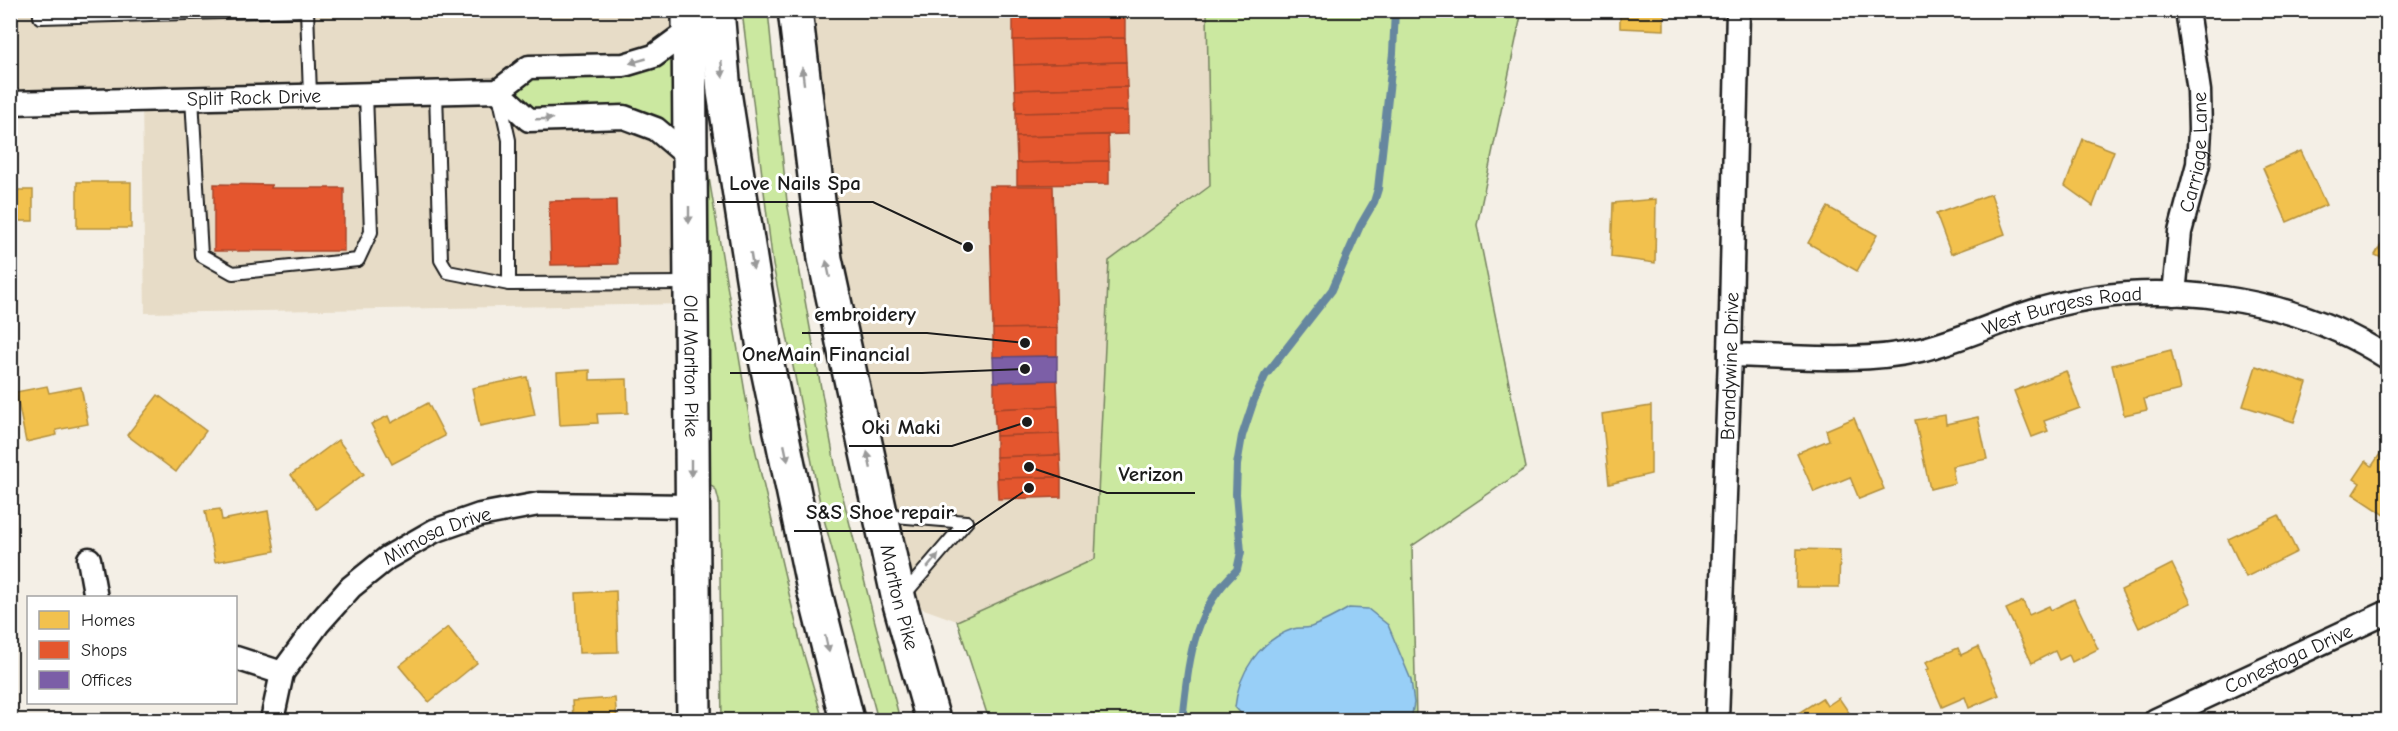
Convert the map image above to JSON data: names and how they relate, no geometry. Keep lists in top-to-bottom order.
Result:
{
  "streets": {
    "main road": ["Old Marlton Pike", "Marlton Pike"],
    "street": [
      "Split Rock Drive",
      "Carriage Lane",
      "West Burgess Road",
      "Brandywine Drive",
      "Mimosa Drive",
      "Conestoga Drive"
    ]
  },
  "crossings": [
    ["Carriage Lane", "West Burgess Road"],
    ["West Burgess Road", "Brandywine Drive"],
    ["Old Marlton Pike", "Mimosa Drive"]
  ],
  "places": [
    "Love Nails Spa",
    "embroidery",
    "OneMain Financial",
    "Oki Maki",
    "Verizon",
    "S&S Shoe repair"
  ],
  "legend": ["Homes", "Shops", "Offices"]
}
